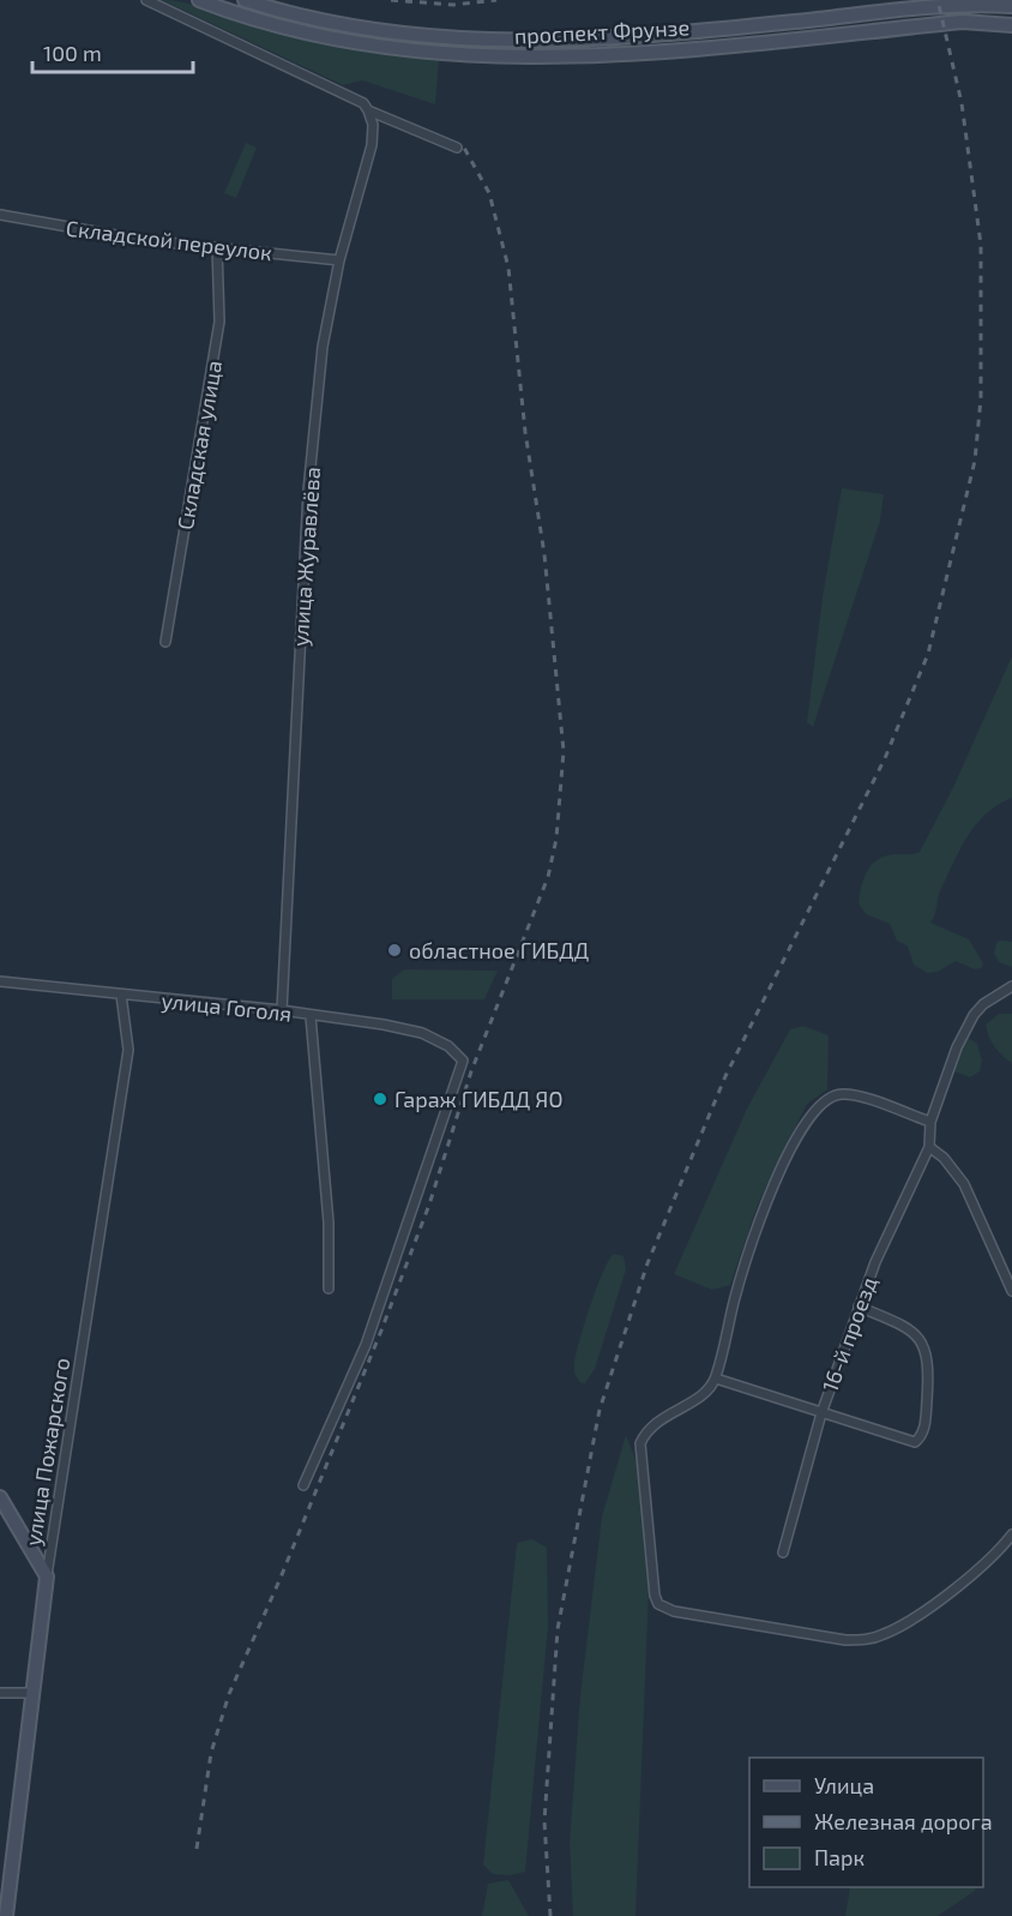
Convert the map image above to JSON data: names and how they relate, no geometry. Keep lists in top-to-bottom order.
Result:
{
  "streets": {
    "main road": ["проспект Фрунзе", "улица Пожарского"],
    "street": [
      "Складской переулок",
      "Складская улица",
      "улица Журавлёва",
      "улица Гоголя",
      "16-й проезд"
    ]
  },
  "crossings": [
    ["Складской переулок", "Складская улица"],
    ["Складской переулок", "улица Журавлёва"],
    ["улица Журавлёва", "улица Гоголя"],
    ["улица Гоголя", "улица Пожарского"]
  ],
  "places": ["областное ГИБДД", "Гараж ГИБДД ЯО"],
  "legend": ["Улица", "Железная дорога", "Парк"],
  "scale_bar": "100 m"
}
